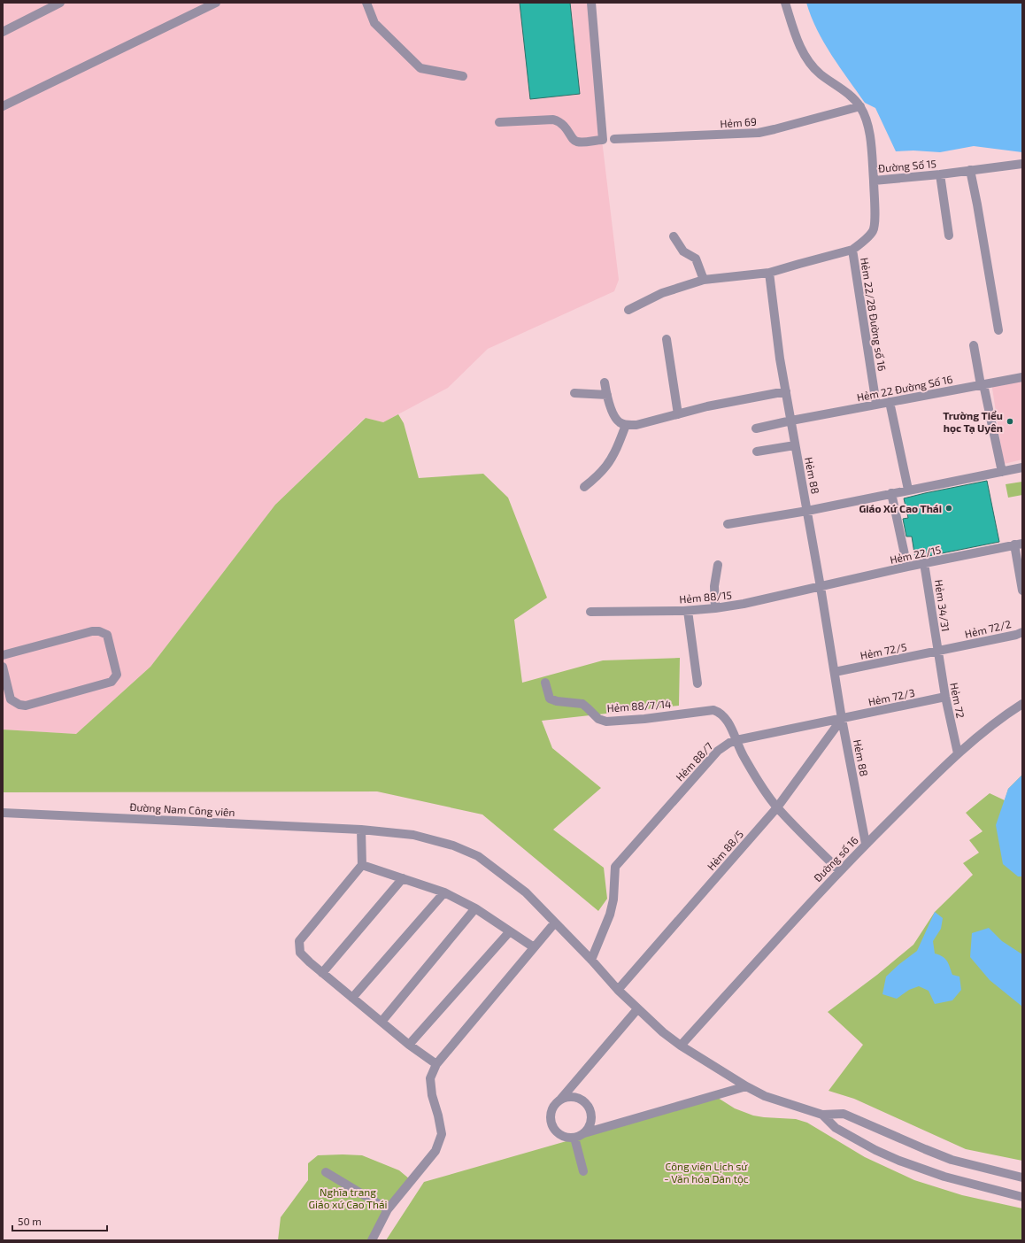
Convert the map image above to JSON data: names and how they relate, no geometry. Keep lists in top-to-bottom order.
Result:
{
  "streets": {
    "street": [
      "Hẻm 69",
      "Đường Số 15",
      "Hẻm 22/28 Đường số 16",
      "Hẻm 22 Đường Số 16",
      "Hẻm 88",
      "Hẻm 22/15",
      "Hẻm 88/15",
      "Hẻm 34/31",
      "Hẻm 72/2",
      "Hẻm 72/5",
      "Hẻm 72/3",
      "Hẻm 72",
      "Hẻm 88/7/14",
      "Hẻm 88/7",
      "Đường Nam Công viên",
      "Hẻm 88/5",
      "Đường số 16"
    ]
  },
  "crossings": [
    ["Hẻm 69", "Đường Số 15"],
    ["Hẻm 22/28 Đường số 16", "Hẻm 22 Đường Số 16"],
    ["Hẻm 22 Đường Số 16", "Hẻm 88"],
    ["Hẻm 88", "Hẻm 22/15"],
    ["Hẻm 88", "Hẻm 88/15"],
    ["Hẻm 88", "Hẻm 72/5"],
    ["Hẻm 88", "Hẻm 72/3"],
    ["Hẻm 88", "Hẻm 88/7"],
    ["Hẻm 88", "Hẻm 88/5"],
    ["Hẻm 88", "Đường số 16"],
    ["Hẻm 22/15", "Hẻm 88/15"],
    ["Hẻm 22/15", "Hẻm 34/31"],
    ["Hẻm 34/31", "Hẻm 72/2"],
    ["Hẻm 34/31", "Hẻm 72/5"],
    ["Hẻm 34/31", "Hẻm 72"],
    ["Hẻm 72/2", "Hẻm 72/5"],
    ["Hẻm 72/2", "Hẻm 72"],
    ["Hẻm 72/5", "Hẻm 72"],
    ["Hẻm 72/3", "Hẻm 72"],
    ["Hẻm 72/3", "Hẻm 88/7"],
    ["Hẻm 72/3", "Hẻm 88/5"],
    ["Hẻm 72", "Đường số 16"],
    ["Hẻm 88/7/14", "Hẻm 88/7"],
    ["Hẻm 88/7", "Đường Nam Công viên"],
    ["Hẻm 88/7", "Hẻm 88/5"],
    ["Đường Nam Công viên", "Hẻm 88/5"],
    ["Đường Nam Công viên", "Đường số 16"]
  ],
  "parks": ["Công viên Lịch sử - Văn hóa Dân tộc", "Nghĩa trang Giáo xứ Cao Thái"],
  "places": ["Trường Tiểu học Tạ Uyên", "Giáo Xứ Cao Thái"],
  "scale_bar": "50 m"
}
